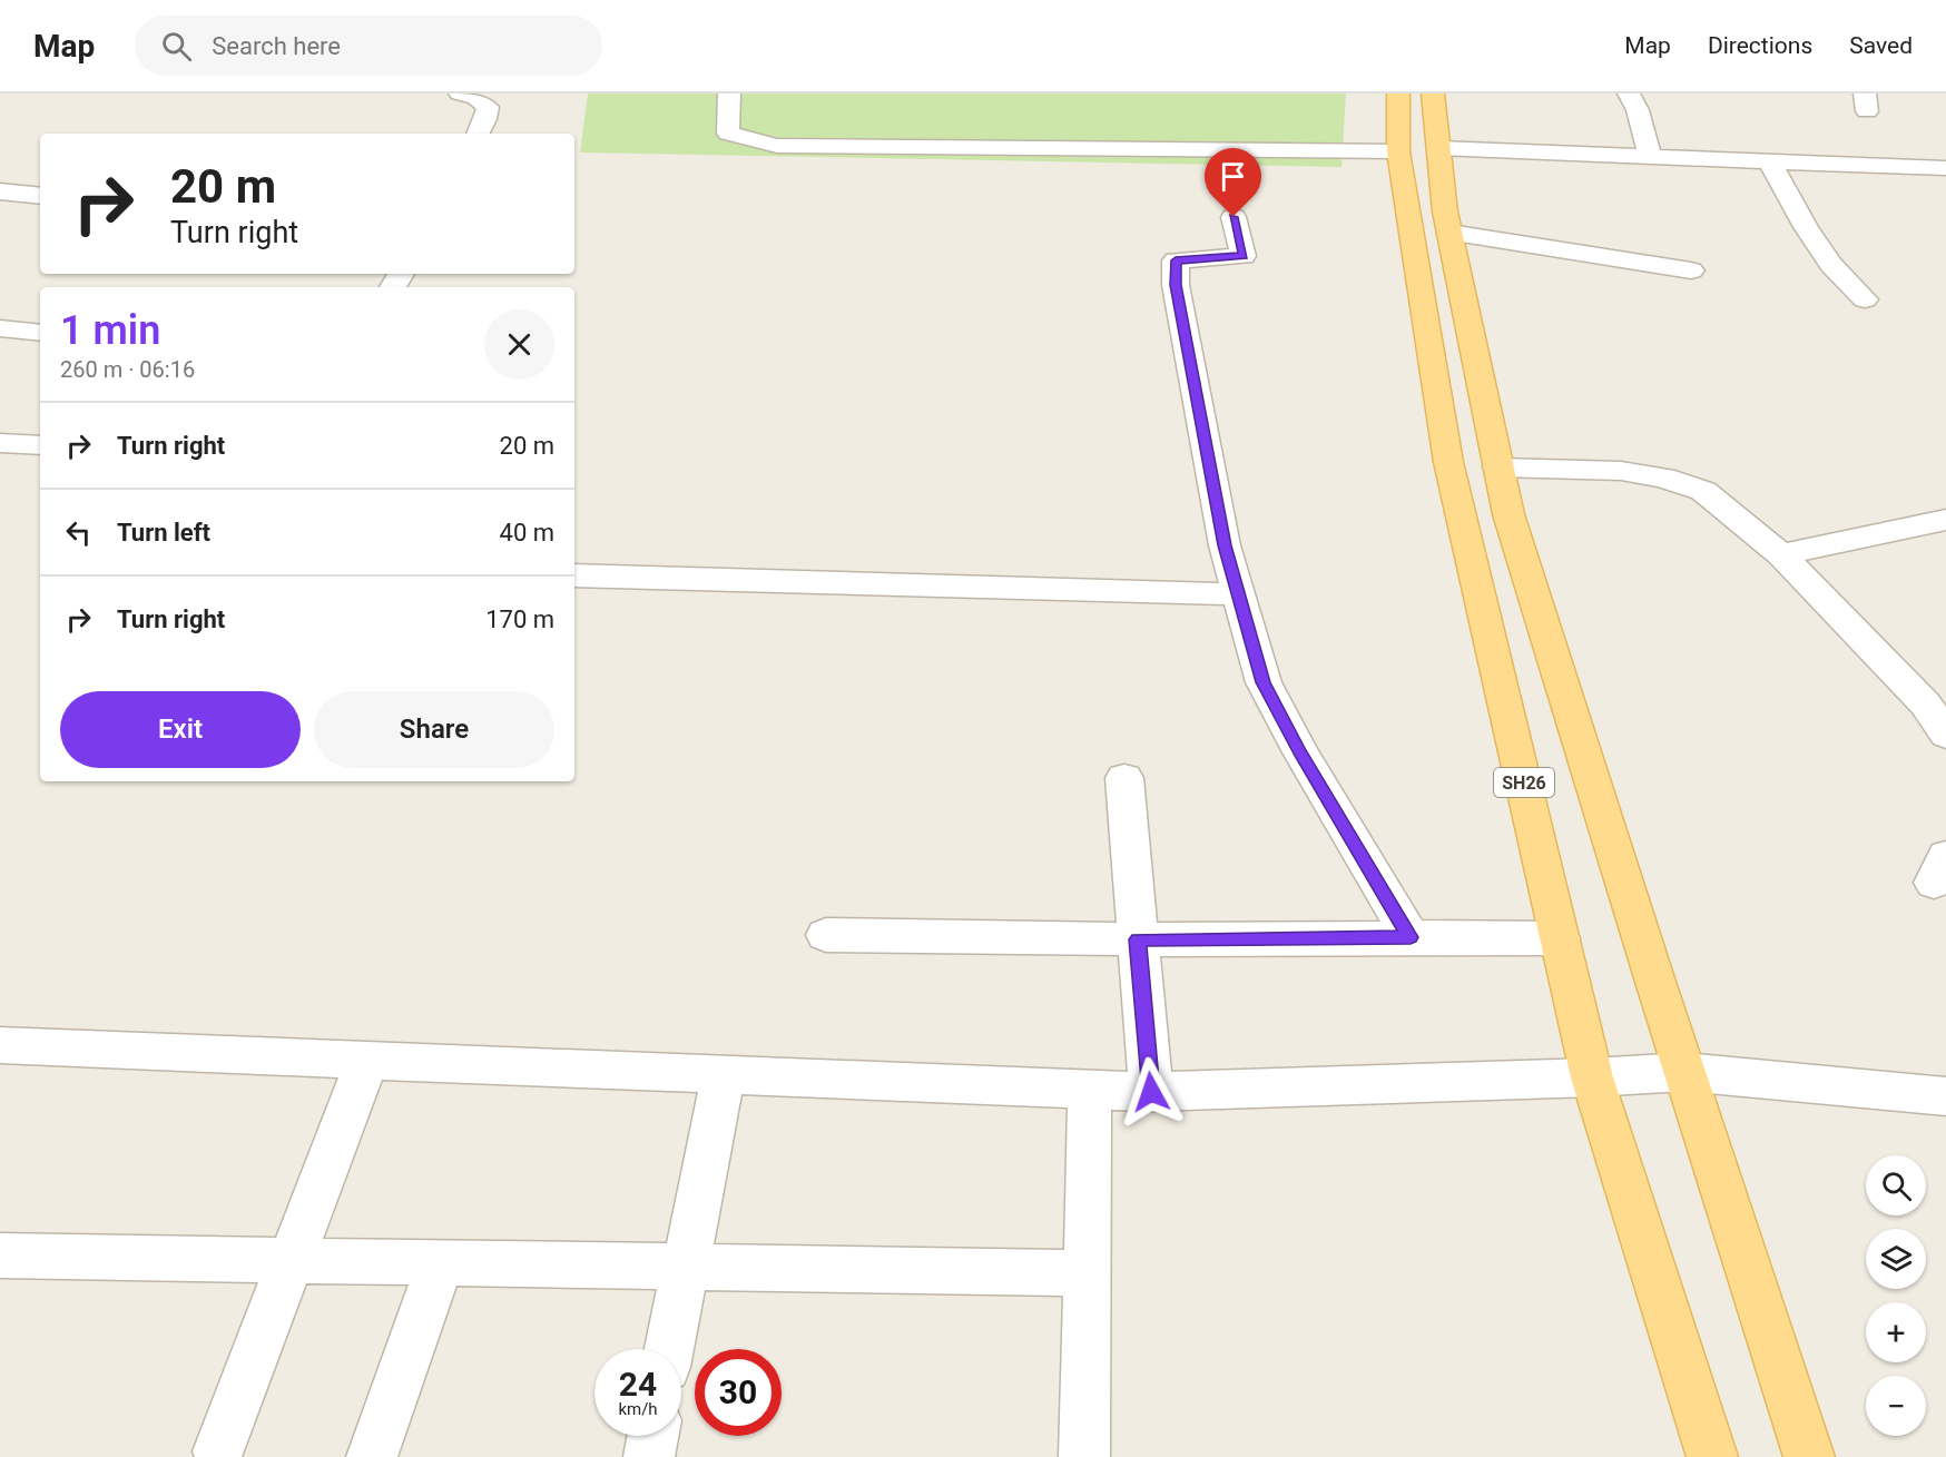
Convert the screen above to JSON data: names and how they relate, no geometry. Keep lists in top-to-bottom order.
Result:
{
  "streets": {
    "main road": ["SH26"]
  },
  "page": {
    "header": "Map",
    "search": "Search here",
    "nav": ["Map", "Directions", "Saved"],
    "turn": ["20 m", "Turn right"],
    "heading": ["1 min", "260 m · 06:16"],
    "list": [
      {
        "name": "Turn right",
        "value": "20 m"
      },
      {
        "name": "Turn left",
        "value": "40 m"
      },
      {
        "name": "Turn right",
        "value": "170 m"
      }
    ],
    "buttons": ["Exit", "Share"],
    "map_buttons": ["+", "−"],
    "speed": "24 km/h",
    "limit": "30"
  }
}
